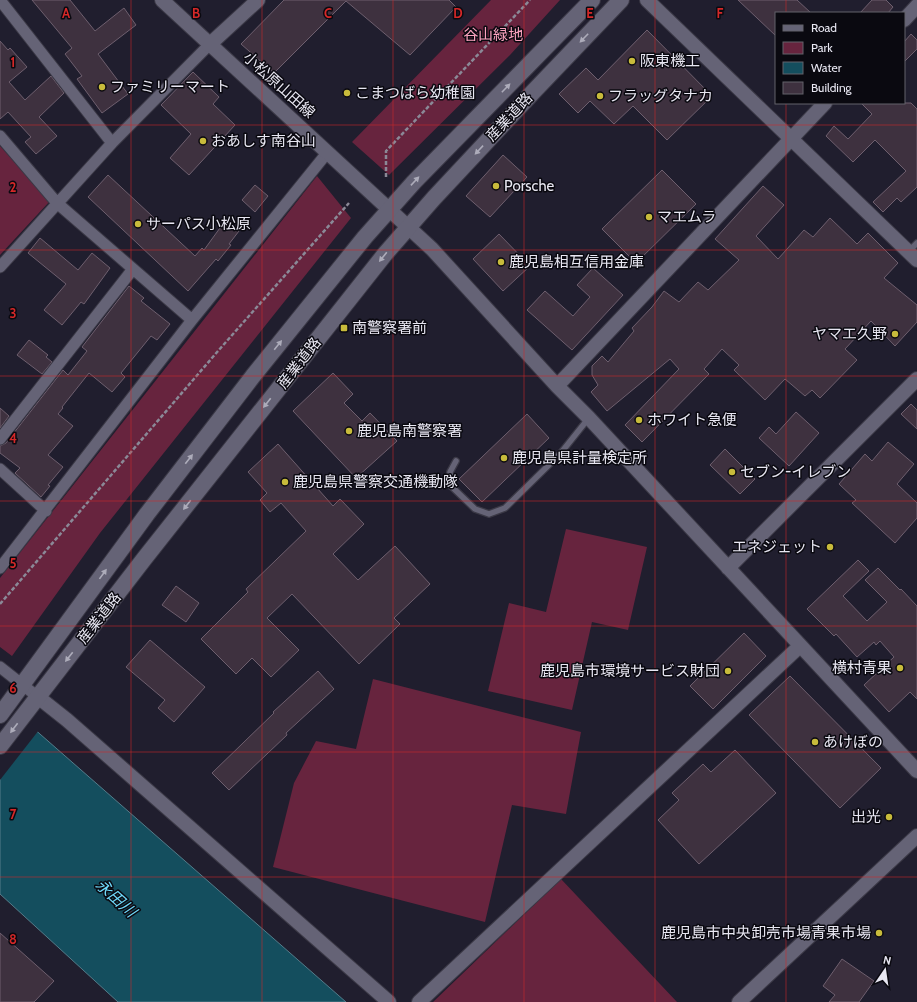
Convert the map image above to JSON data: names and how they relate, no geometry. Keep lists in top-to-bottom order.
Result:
{
  "streets": {
    "main road": ["産業道路"],
    "street": ["小松原山田線"]
  },
  "crossings": [
    ["小松原山田線", "産業道路"]
  ],
  "water": ["永田川"],
  "parks": ["谷山緑地"],
  "places": {
    "other": [
      "阪東機工",
      "ファミリーマート",
      "こまつばら幼稚園",
      "フラッグタナカ",
      "おあしす南谷山",
      "Porsche",
      "マエムラ",
      "サーパス小松原",
      "鹿児島相互信用金庫",
      "ヤマエ久野",
      "ホワイト急便",
      "鹿児島南警察署",
      "鹿児島県計量検定所",
      "セブン-イレブン",
      "鹿児島県警察交通機動隊",
      "エネジェット",
      "横村青果",
      "鹿児島市環境サービス財団",
      "あけぼの",
      "出光",
      "鹿児島市中央卸売市場青果市場"
    ],
    "transit": ["南警察署前"]
  },
  "legend": [
    "Road",
    "Park",
    "Water",
    "Building"
  ],
  "north": "top",
  "grid": {
    "columns": [
      "A",
      "B",
      "C",
      "D",
      "E",
      "F"
    ],
    "rows": [
      "1",
      "2",
      "3",
      "4",
      "5",
      "6",
      "7",
      "8"
    ]
  }
}
